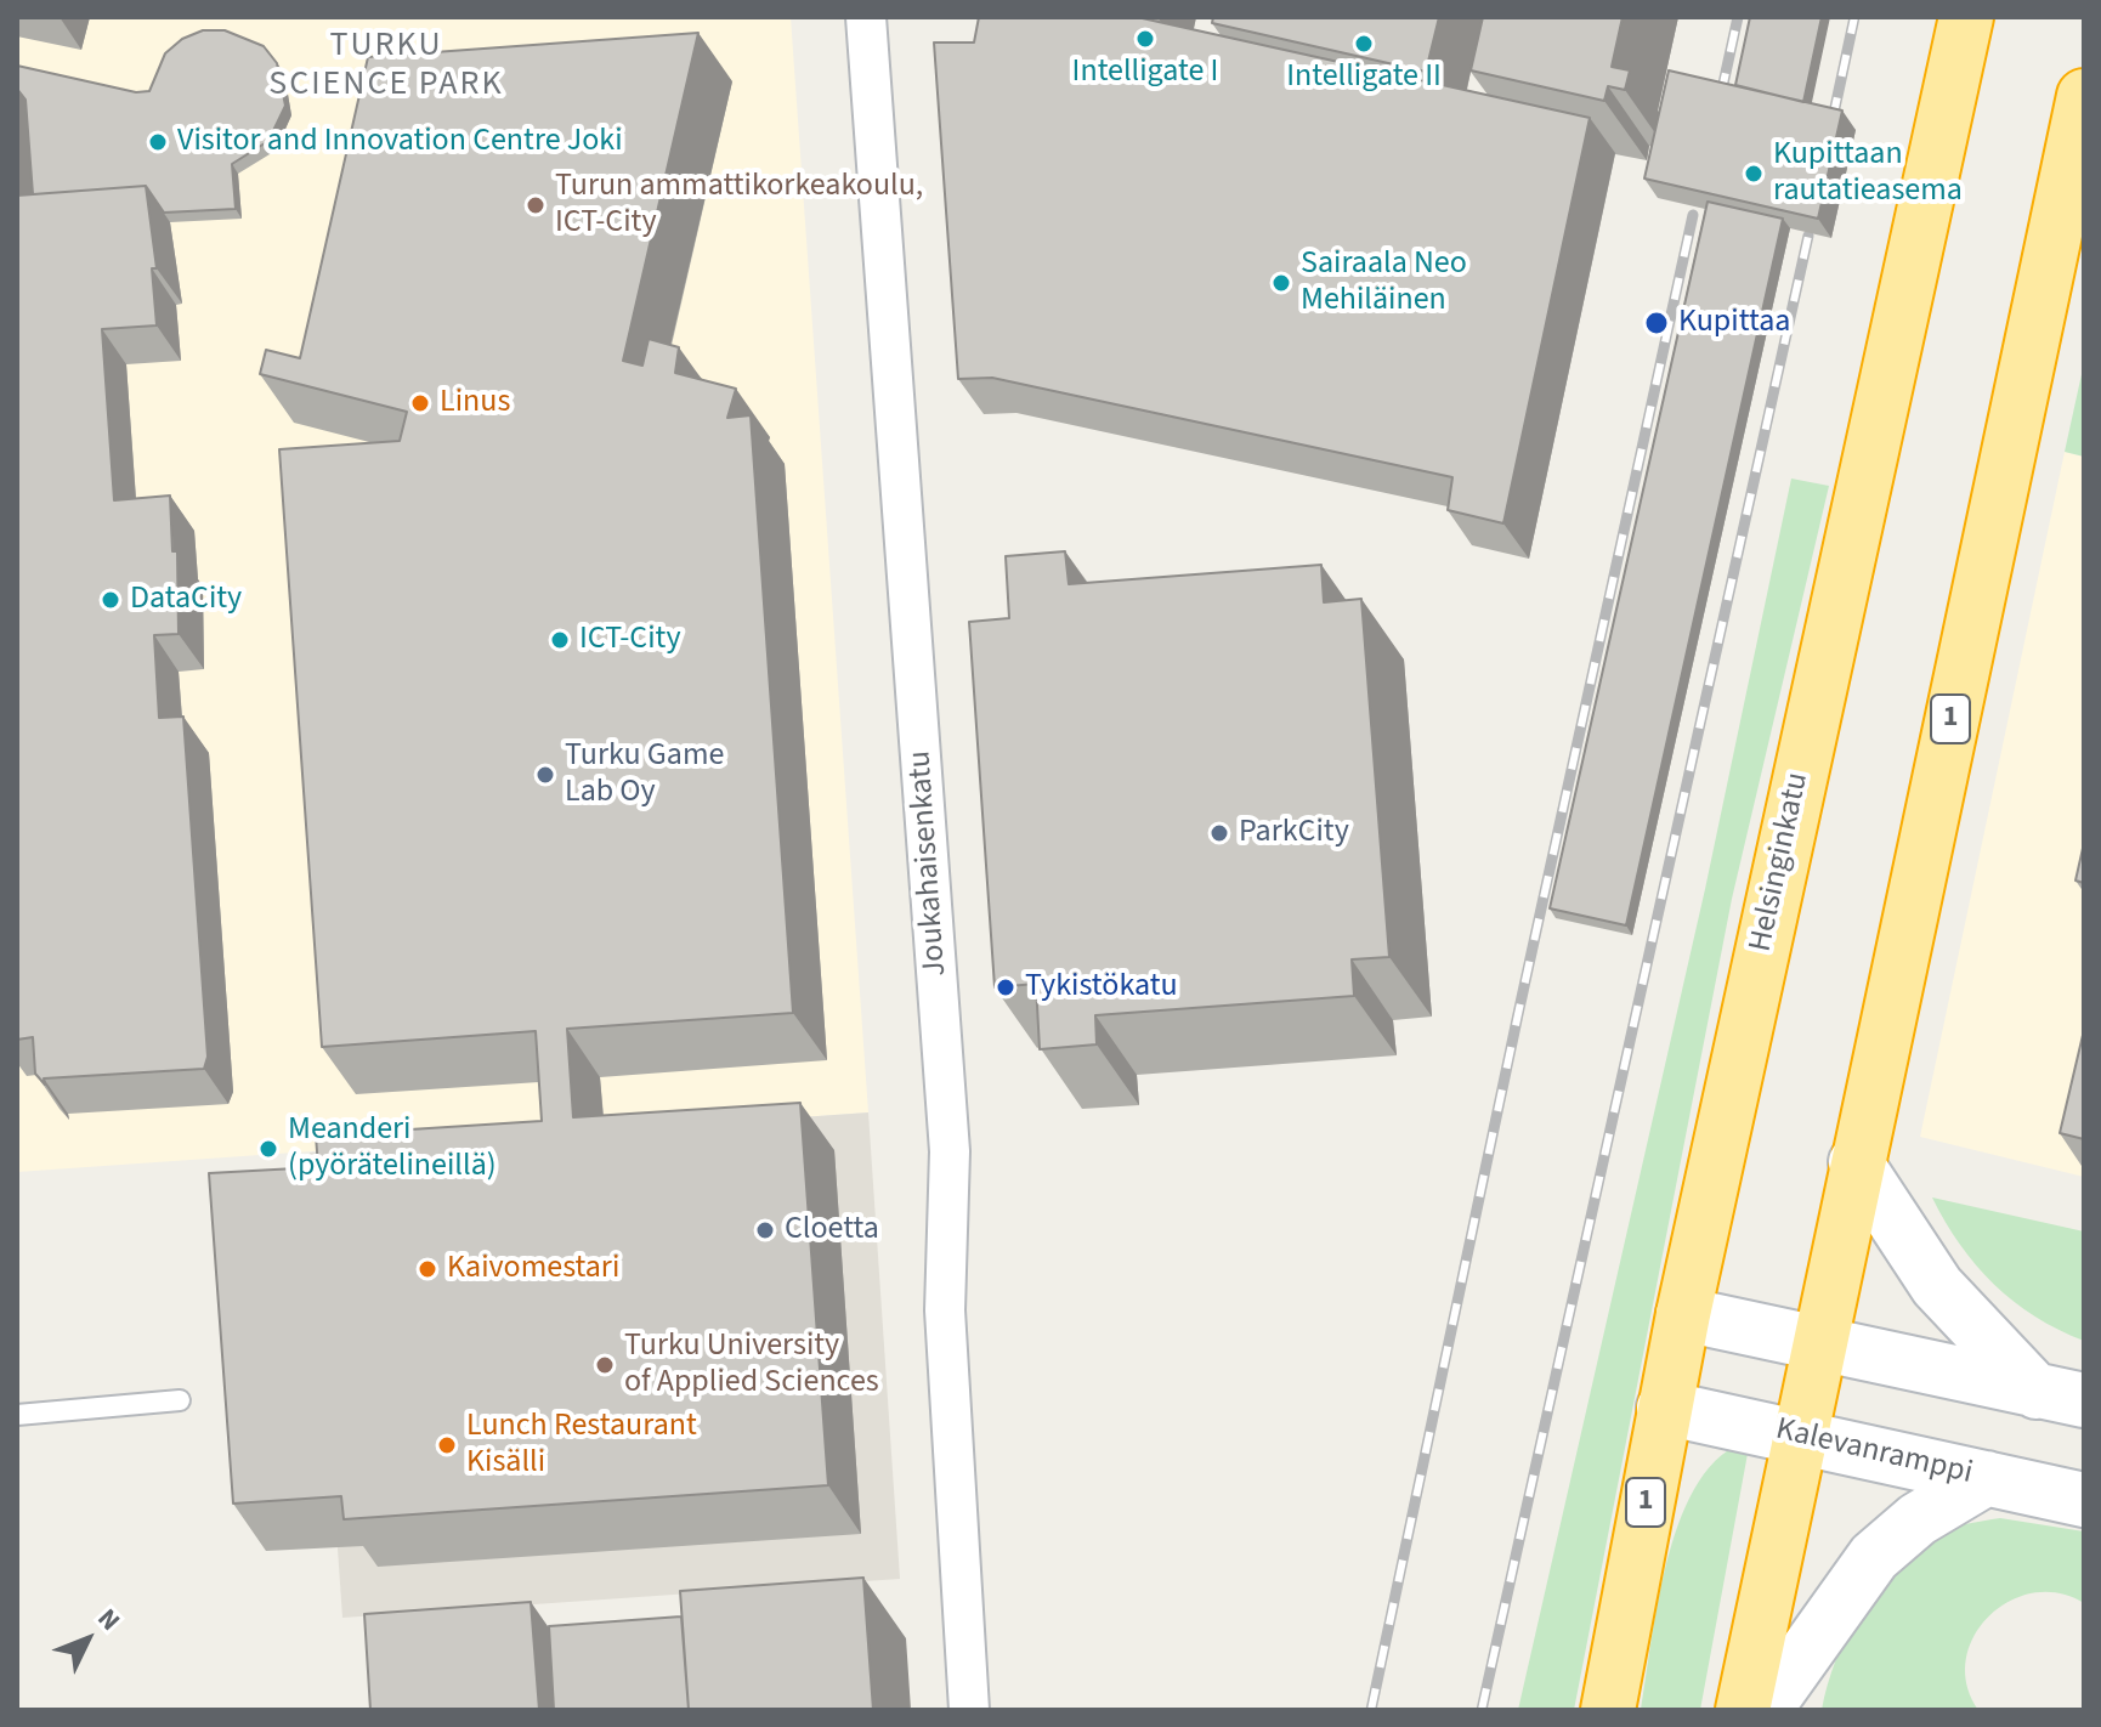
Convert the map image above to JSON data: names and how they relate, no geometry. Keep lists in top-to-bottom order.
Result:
{
  "streets": {
    "highway": ["1", "Helsinginkatu"],
    "main road": ["Kalevanramppi"],
    "street": ["Joukahaisenkatu"]
  },
  "crossings": [
    ["1", "Kalevanramppi"],
    ["Helsinginkatu", "Kalevanramppi"]
  ],
  "districts": ["TURKU SCIENCE PARK"],
  "places": [
    "Intelligate I",
    "Intelligate II",
    "Visitor and Innovation Centre Joki",
    "Kupittaan rautatieasema",
    "Turun ammattikorkeakoulu, ICT-City",
    "Sairaala Neo Mehiläinen",
    "Kupittaa",
    "Linus",
    "DataCity",
    "ICT-City",
    "Turku Game Lab Oy",
    "ParkCity",
    "Tykistökatu",
    "Meanderi (pyörätelineillä)",
    "Cloetta",
    "Kaivomestari",
    "Turku University of Applied Sciences",
    "Lunch Restaurant Kisälli"
  ],
  "north": "top right"
}
